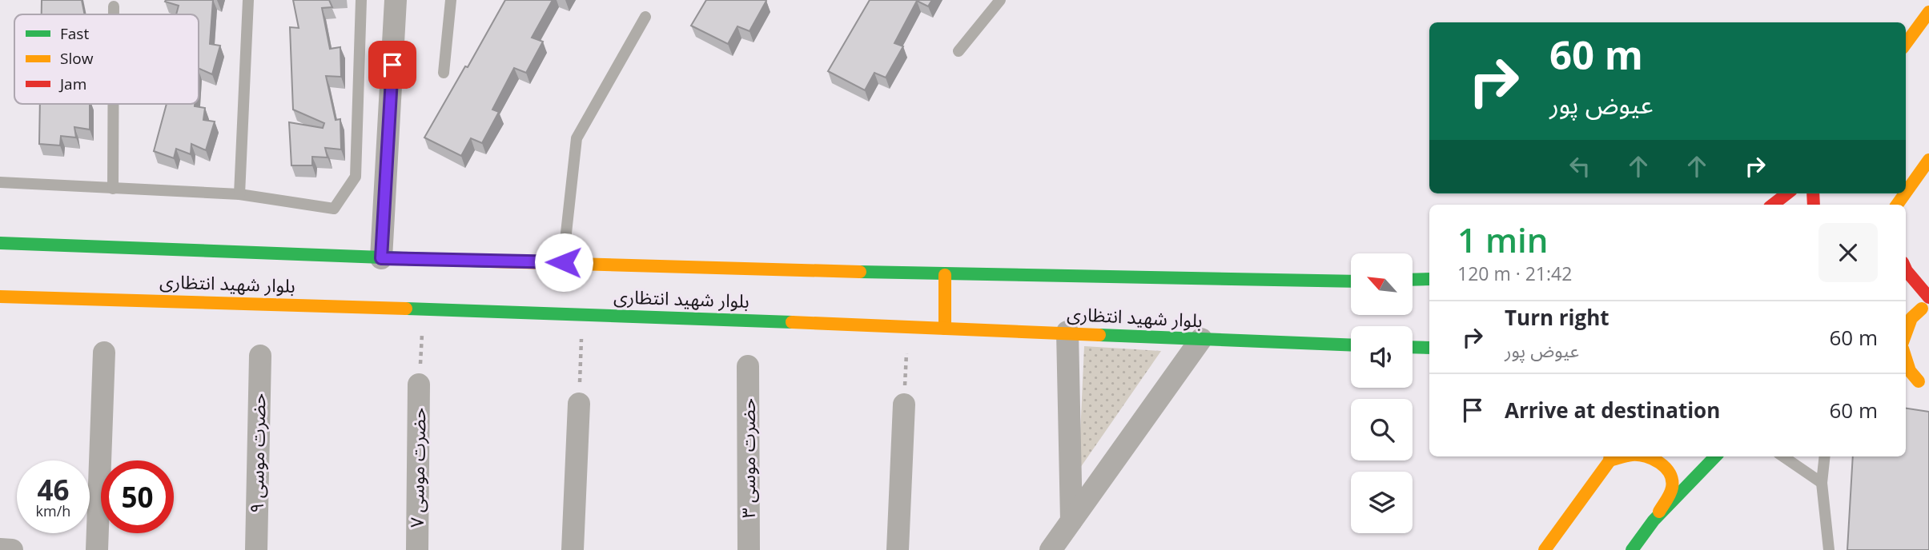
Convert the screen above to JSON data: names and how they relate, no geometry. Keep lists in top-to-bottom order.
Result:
{
  "streets": {
    "main road": ["بلوار شهید انتظاری"],
    "street": ["حضرت موسی ۹", "حضرت موسی ۳", "حضرت موسی ۷"]
  },
  "legend": ["Fast", "Slow", "Jam"],
  "north": "top left",
  "page": {
    "turn": ["60 m", "عیوض پور"],
    "heading": ["1 min", "120 m · 21:42"],
    "list": [
      {
        "name": "Turn right",
        "note": "عیوض پور",
        "value": "60 m"
      },
      {
        "name": "Arrive at destination",
        "value": "60 m"
      }
    ],
    "speed": "46 km/h",
    "limit": "50"
  }
}
